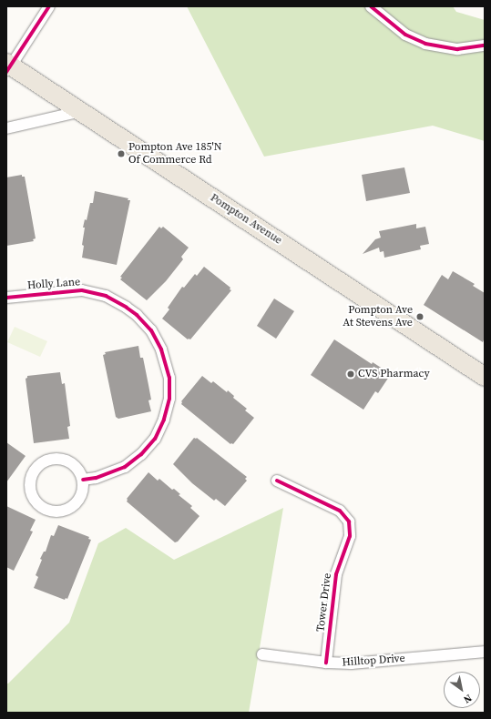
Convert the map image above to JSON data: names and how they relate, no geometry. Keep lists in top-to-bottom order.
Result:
{
  "streets": {
    "main road": ["Pompton Avenue"],
    "street": ["Holly Lane", "Tower Drive", "Hilltop Drive"]
  },
  "crossings": [
    ["Tower Drive", "Hilltop Drive"]
  ],
  "places": ["Pompton Ave 185'N Of Commerce Rd", "Pompton Ave At Stevens Ave", "CVS Pharmacy"],
  "north": "bottom right"
}
